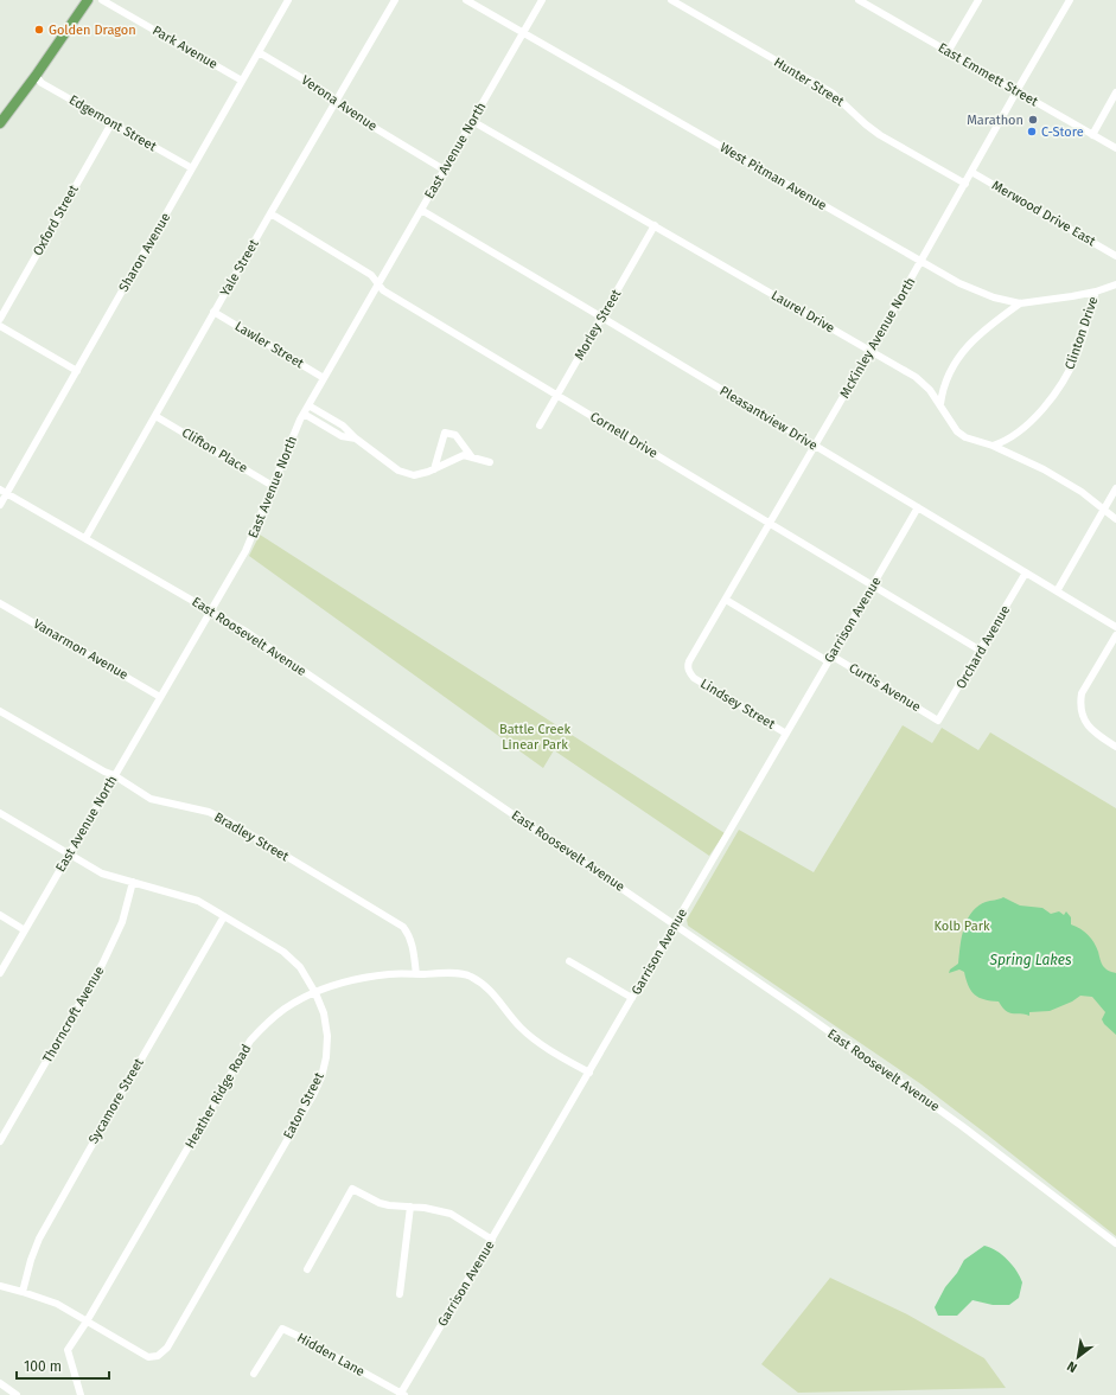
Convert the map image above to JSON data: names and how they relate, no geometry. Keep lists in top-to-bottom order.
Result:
{
  "streets": {
    "street": [
      "Park Avenue",
      "East Emmett Street",
      "Hunter Street",
      "Verona Avenue",
      "Edgemont Street",
      "East Avenue North",
      "West Pitman Avenue",
      "Merwood Drive East",
      "Oxford Street",
      "Sharon Avenue",
      "Yale Street",
      "Laurel Drive",
      "Morley Street",
      "Clinton Drive",
      "McKinley Avenue North",
      "Lawler Street",
      "Pleasantview Drive",
      "Cornell Drive",
      "Clifton Place",
      "Garrison Avenue",
      "East Roosevelt Avenue",
      "Orchard Avenue",
      "Vanarmon Avenue",
      "Curtis Avenue",
      "Lindsey Street",
      "Bradley Street",
      "Thorncroft Avenue",
      "Heather Ridge Road",
      "Sycamore Street",
      "Eaton Street",
      "Hidden Lane"
    ]
  },
  "crossings": [
    ["Park Avenue", "Sharon Avenue"],
    ["East Emmett Street", "McKinley Avenue North"],
    ["Hunter Street", "McKinley Avenue North"],
    ["Verona Avenue", "East Avenue North"],
    ["Verona Avenue", "Sharon Avenue"],
    ["Verona Avenue", "Yale Street"],
    ["Edgemont Street", "Oxford Street"],
    ["Edgemont Street", "Sharon Avenue"],
    ["East Avenue North", "West Pitman Avenue"],
    ["East Avenue North", "Laurel Drive"],
    ["East Avenue North", "Lawler Street"],
    ["East Avenue North", "Pleasantview Drive"],
    ["East Avenue North", "Cornell Drive"],
    ["East Avenue North", "Clifton Place"],
    ["East Avenue North", "East Roosevelt Avenue"],
    ["East Avenue North", "Vanarmon Avenue"],
    ["East Avenue North", "Bradley Street"],
    ["East Avenue North", "Eaton Street"],
    ["West Pitman Avenue", "Clinton Drive"],
    ["West Pitman Avenue", "McKinley Avenue North"],
    ["Merwood Drive East", "McKinley Avenue North"],
    ["Sharon Avenue", "East Roosevelt Avenue"],
    ["Yale Street", "Lawler Street"],
    ["Yale Street", "Cornell Drive"],
    ["Yale Street", "Clifton Place"],
    ["Yale Street", "East Roosevelt Avenue"],
    ["Laurel Drive", "Morley Street"],
    ["Laurel Drive", "Clinton Drive"],
    ["Laurel Drive", "McKinley Avenue North"],
    ["Morley Street", "Pleasantview Drive"],
    ["Morley Street", "Cornell Drive"],
    ["McKinley Avenue North", "Pleasantview Drive"],
    ["McKinley Avenue North", "Cornell Drive"],
    ["McKinley Avenue North", "Curtis Avenue"],
    ["McKinley Avenue North", "Lindsey Street"],
    ["Pleasantview Drive", "Garrison Avenue"],
    ["Pleasantview Drive", "Orchard Avenue"],
    ["Cornell Drive", "Garrison Avenue"],
    ["Cornell Drive", "Orchard Avenue"],
    ["Garrison Avenue", "East Roosevelt Avenue"],
    ["Garrison Avenue", "Curtis Avenue"],
    ["Garrison Avenue", "Lindsey Street"],
    ["Garrison Avenue", "Heather Ridge Road"],
    ["Garrison Avenue", "Hidden Lane"],
    ["Orchard Avenue", "Curtis Avenue"],
    ["Bradley Street", "Heather Ridge Road"],
    ["Thorncroft Avenue", "Eaton Street"],
    ["Heather Ridge Road", "Eaton Street"],
    ["Sycamore Street", "Eaton Street"]
  ],
  "water": ["Spring Lakes"],
  "parks": ["Battle Creek Linear Park", "Kolb Park"],
  "places": ["Golden Dragon", "Marathon", "C-Store"],
  "scale_bar": "100 m",
  "north": "bottom left"
}
